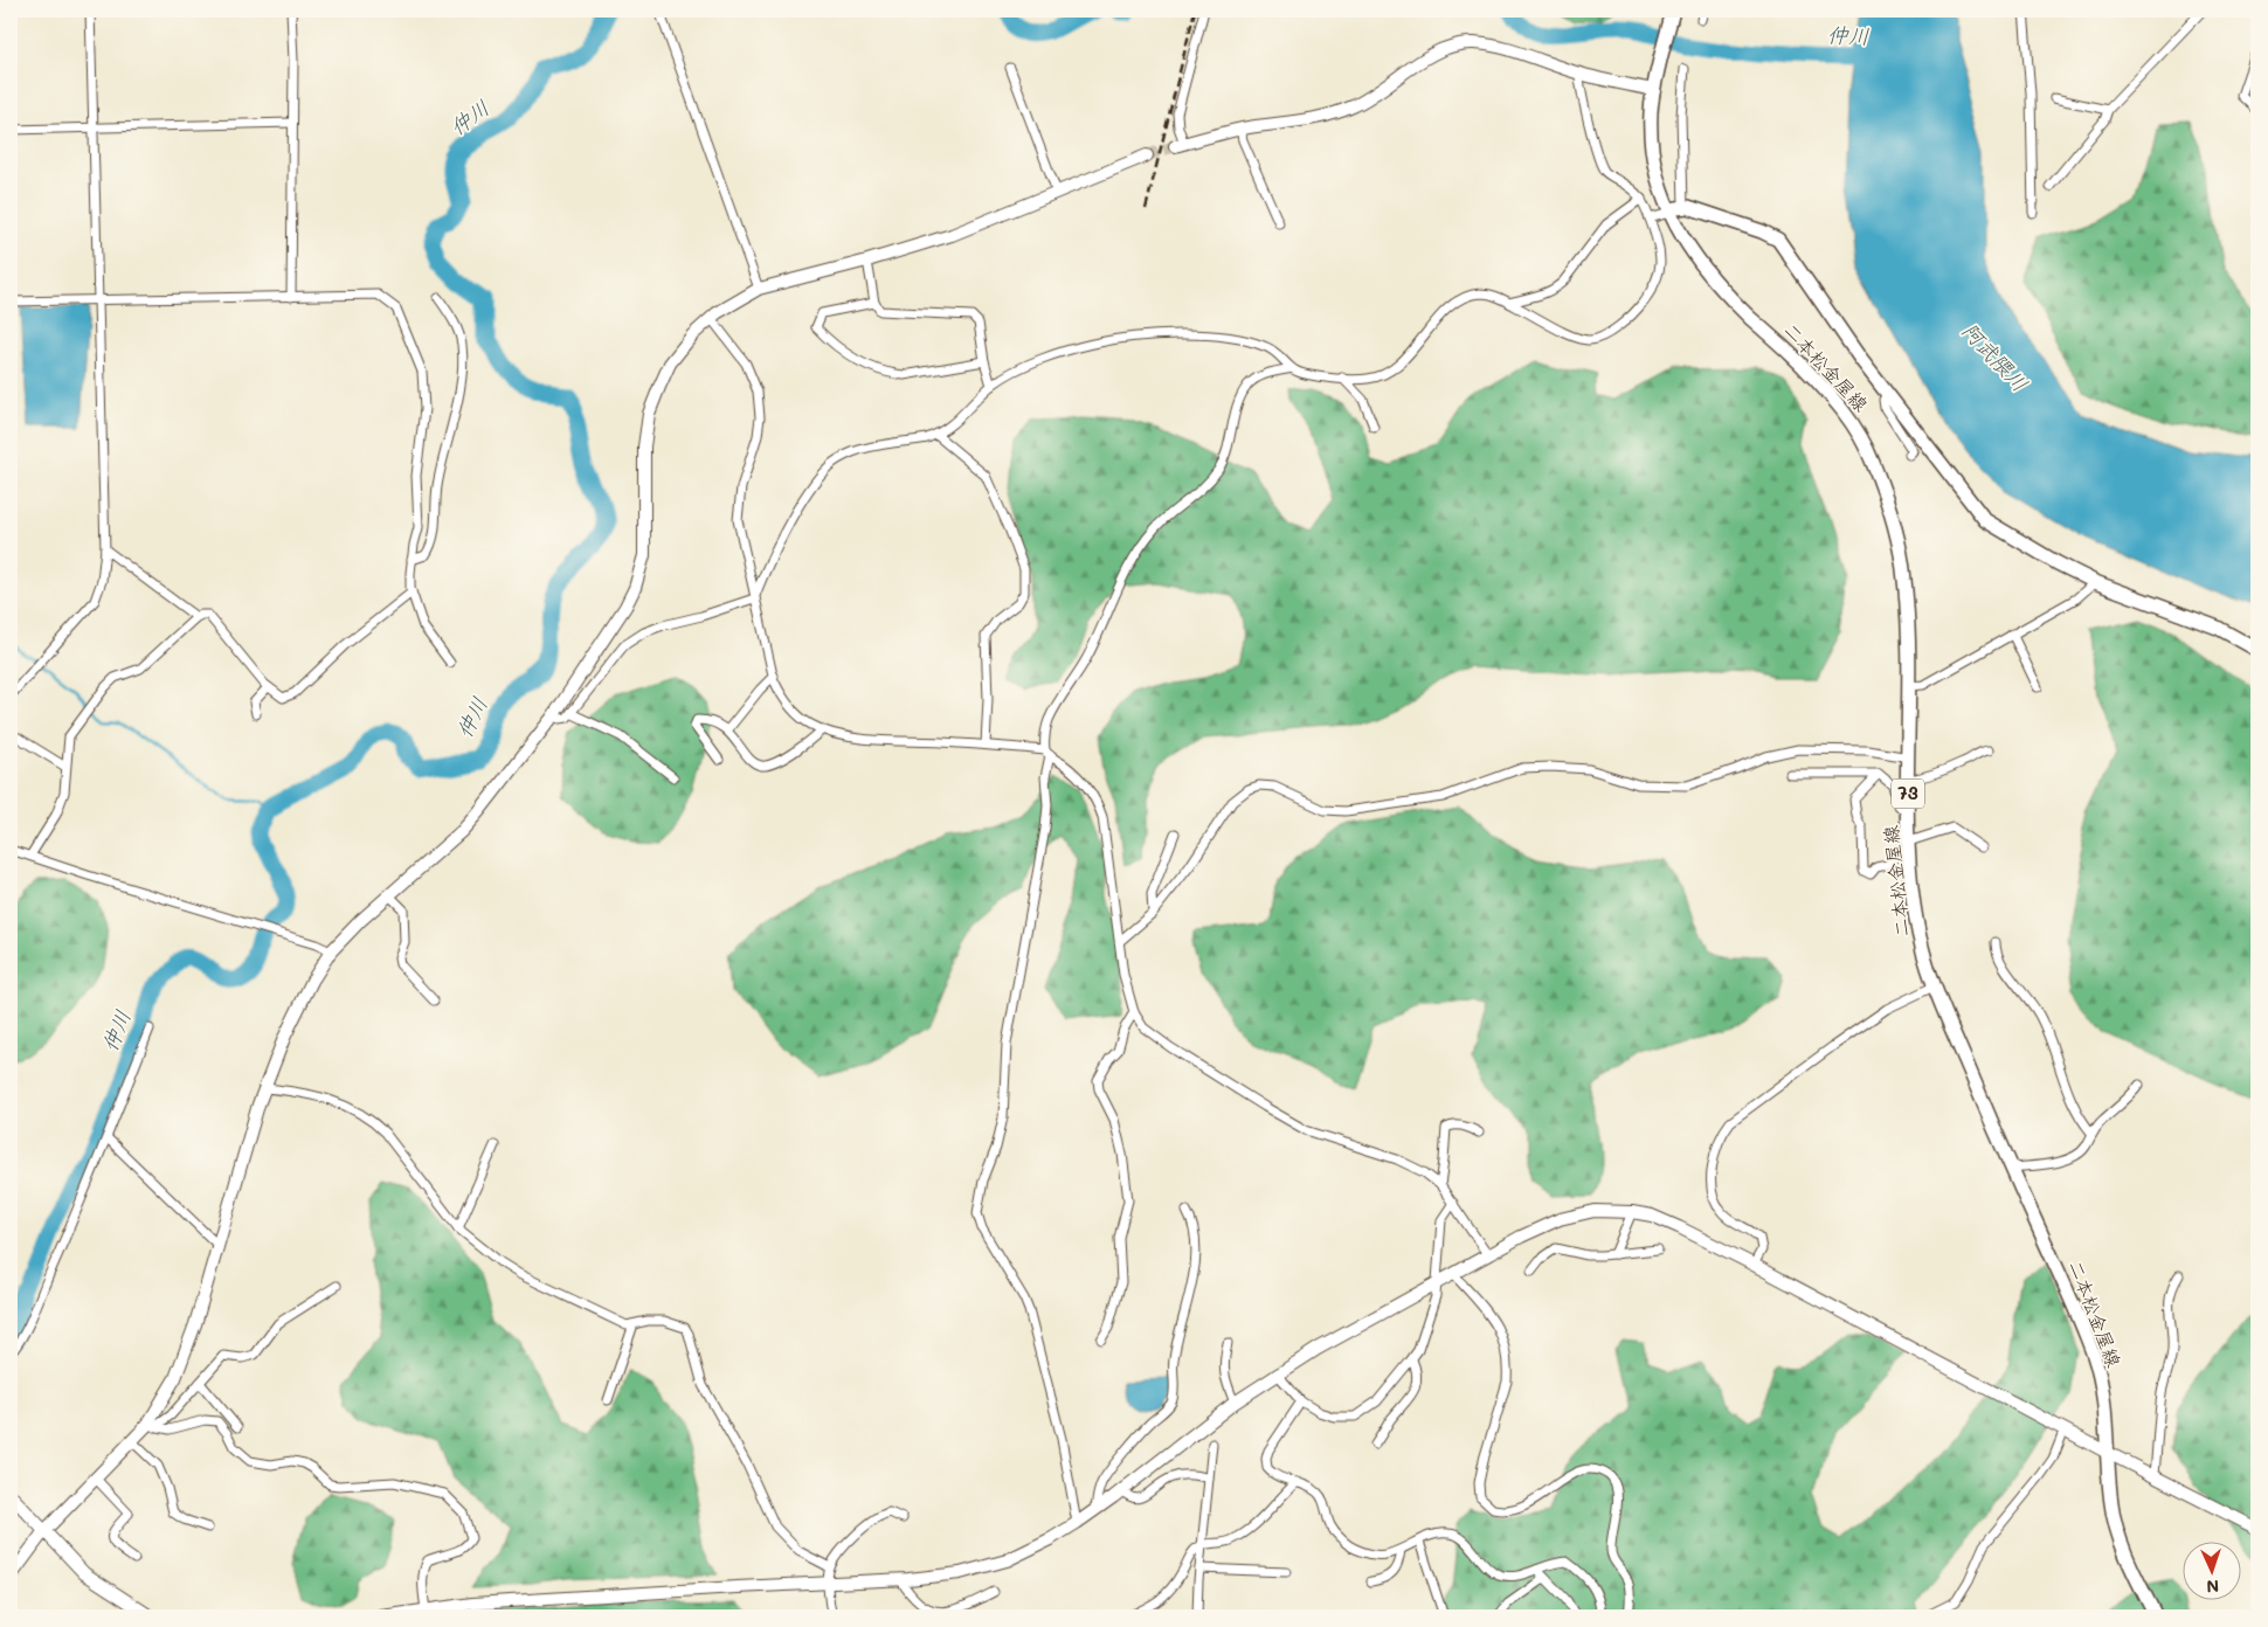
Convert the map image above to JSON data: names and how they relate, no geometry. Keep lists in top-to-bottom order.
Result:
{
  "streets": {
    "main road": ["二本松金屋線", "73"]
  },
  "water": ["仲川", "阿武隈川"],
  "north": "bottom"
}
